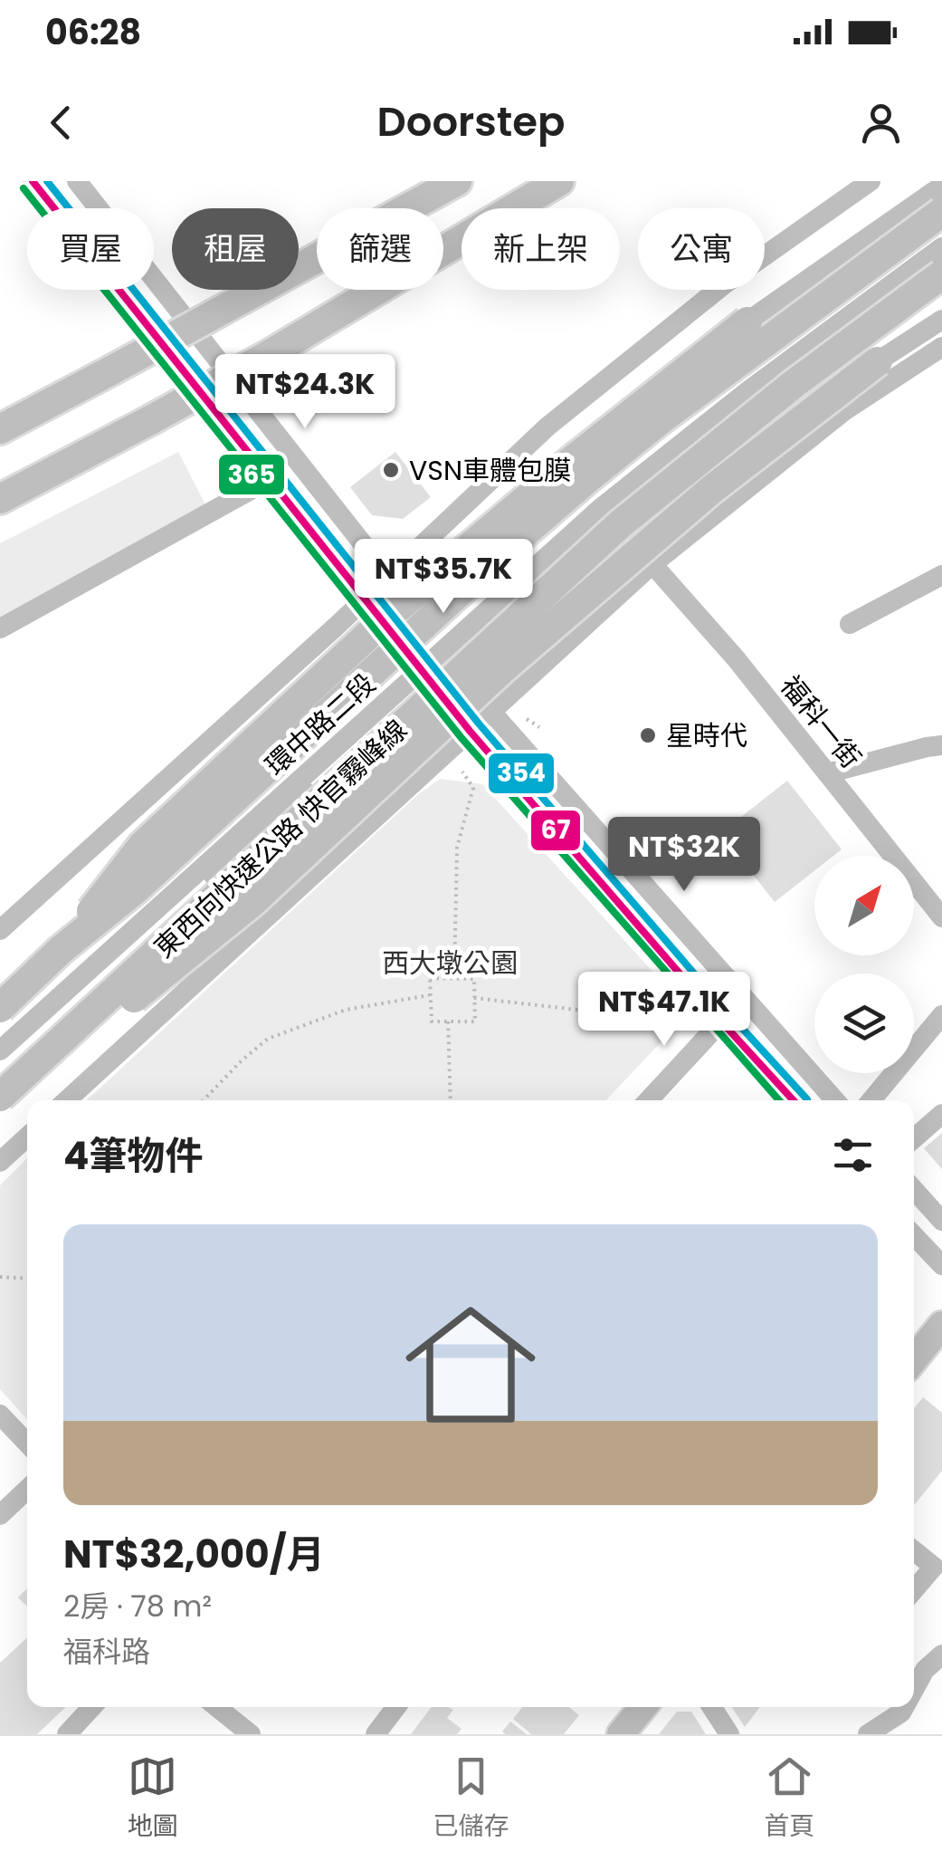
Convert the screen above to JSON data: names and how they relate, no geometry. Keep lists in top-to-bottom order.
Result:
{
  "streets": {
    "highway": ["東西向快速公路 快官霧峰線"],
    "street": ["福科一街", "環中路二段"]
  },
  "crossings": [
    ["環中路二段", "東西向快速公路 快官霧峰線"]
  ],
  "parks": ["西大墩公園"],
  "places": ["VSN車體包膜", "星時代"],
  "lines": ["transit line 67", "transit line 354", "transit line 365"],
  "north": "top right",
  "page": {
    "status": "06:28",
    "header": "Doorstep",
    "chip": [
      "買屋",
      "租屋",
      "篩選",
      "新上架",
      "公寓"
    ],
    "price": [
      "NT$24.3K",
      "NT$35.7K",
      "NT$32K",
      "NT$47.1K"
    ],
    "heading": "4筆物件",
    "list": [
      {
        "name": "NT$32,000/月",
        "note": "2房 · 78 m² · 福科路"
      }
    ],
    "tabs": ["地圖", "已儲存", "首頁"]
  }
}
